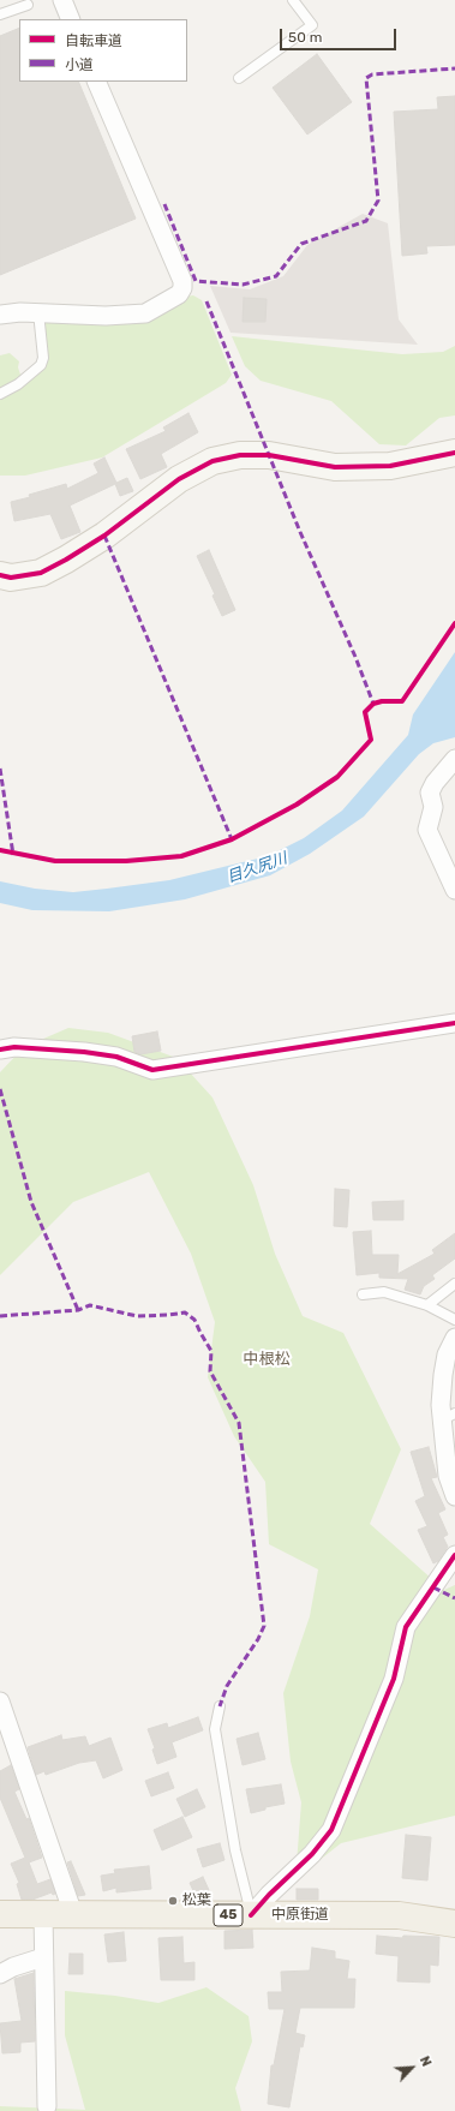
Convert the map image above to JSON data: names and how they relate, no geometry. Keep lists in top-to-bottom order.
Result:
{
  "streets": {
    "main road": ["45", "中原街道"]
  },
  "districts": ["中根松"],
  "water": ["目久尻川"],
  "places": ["松葉"],
  "legend": ["自転車道", "小道"],
  "scale_bar": "50 m",
  "north": "top right"
}
